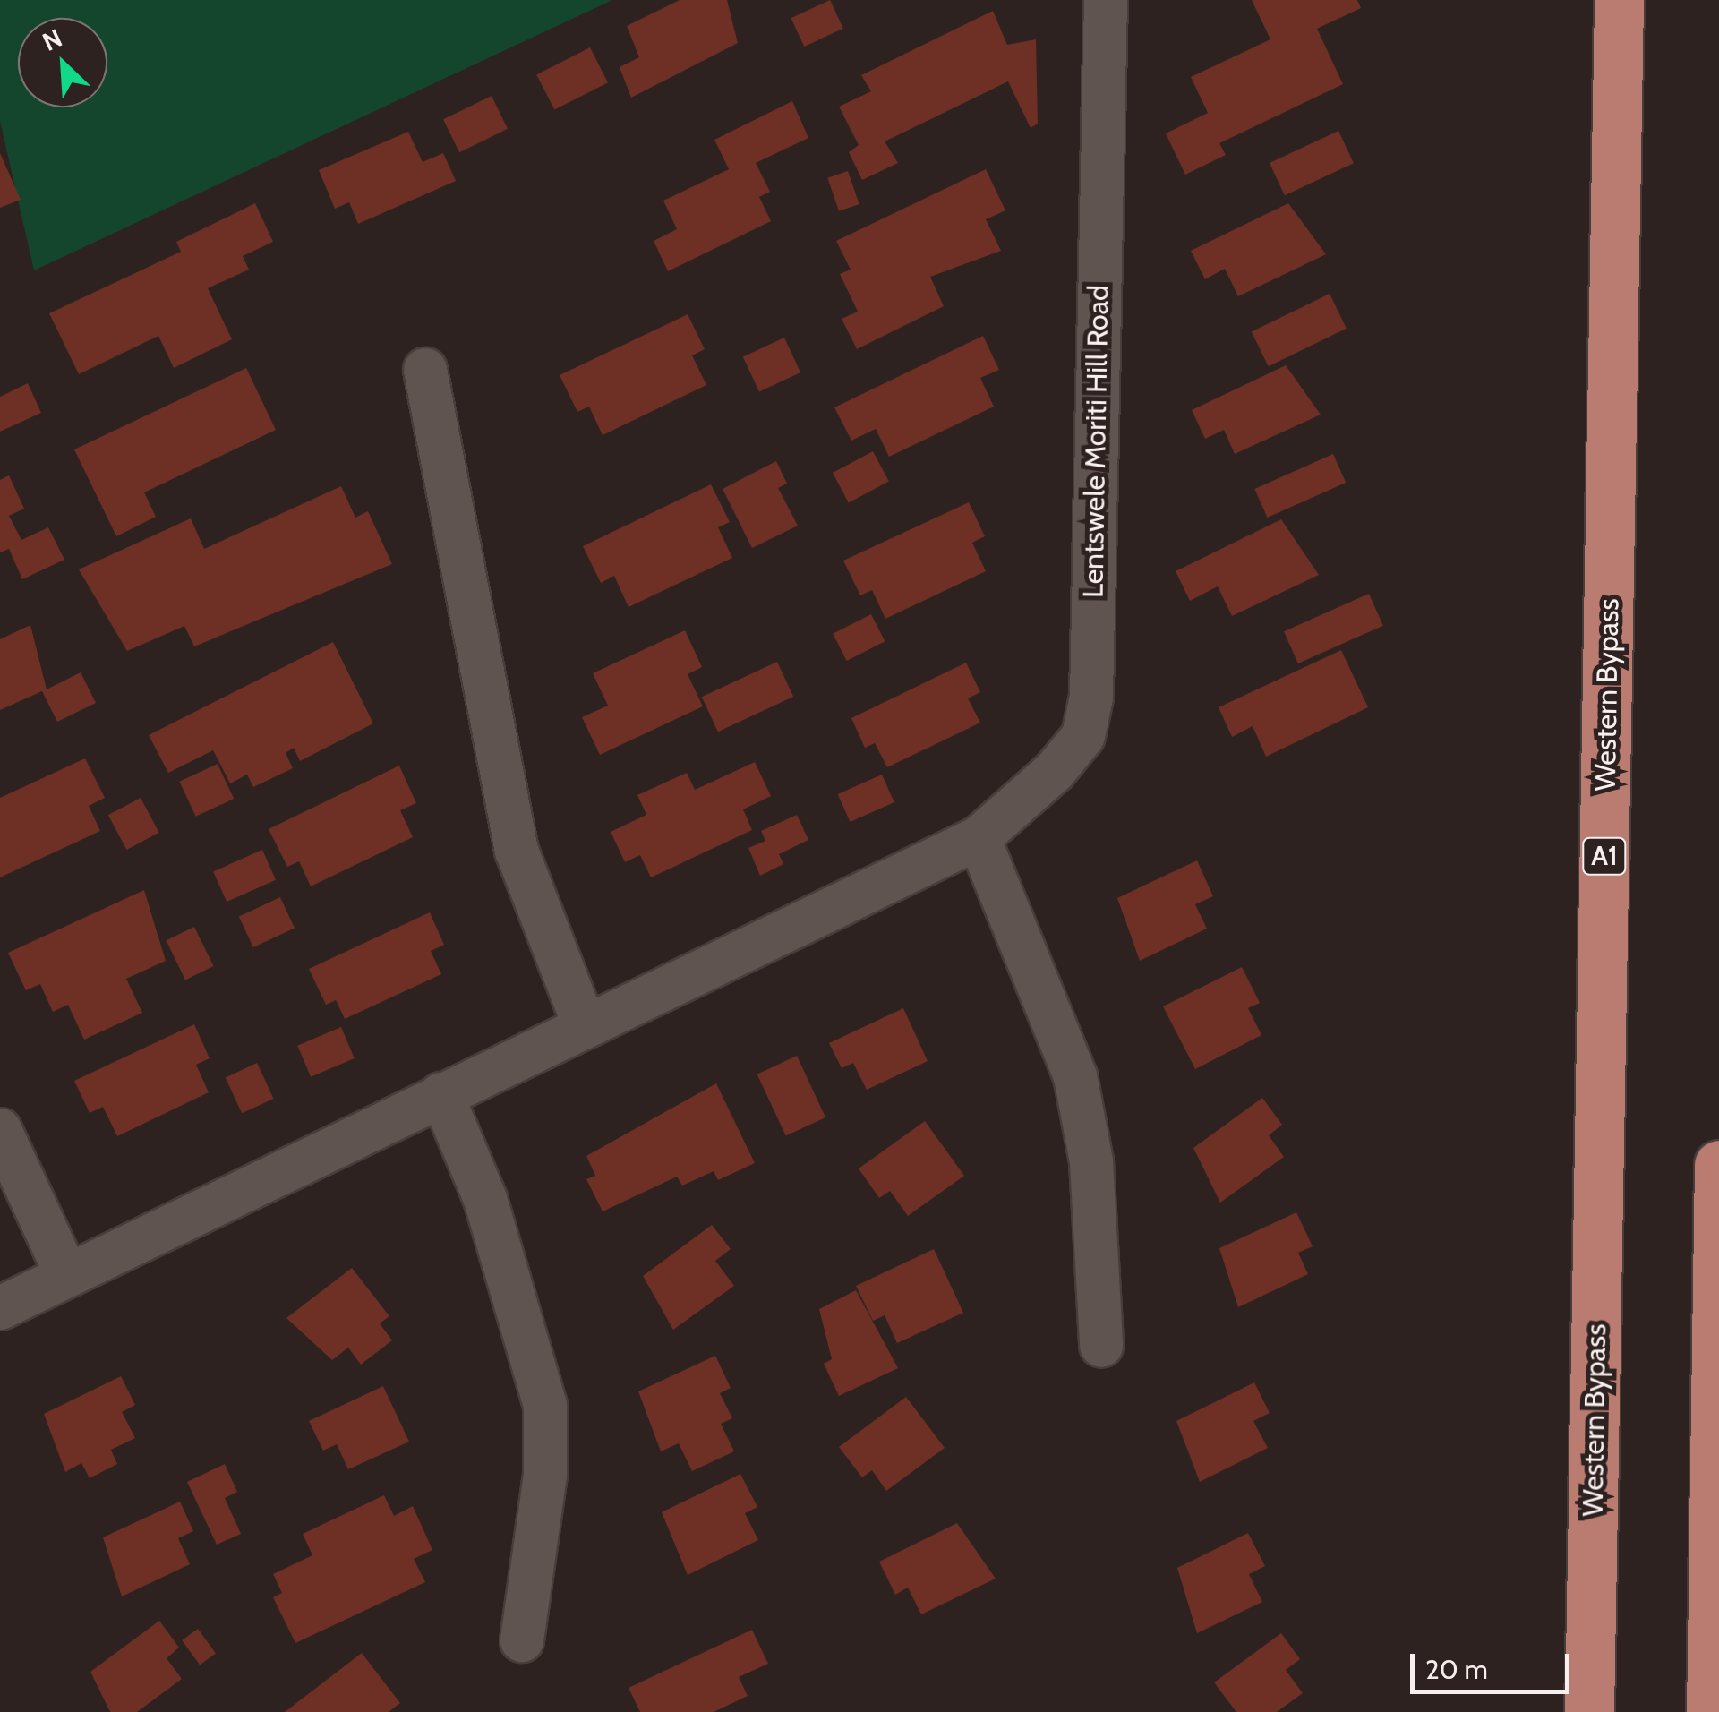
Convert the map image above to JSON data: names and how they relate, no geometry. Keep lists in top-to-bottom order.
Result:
{
  "streets": {
    "highway": ["Western Bypass", "A1"],
    "street": ["Lentswele Moriti Hill Road"]
  },
  "scale_bar": "20 m",
  "north": "top left"
}
